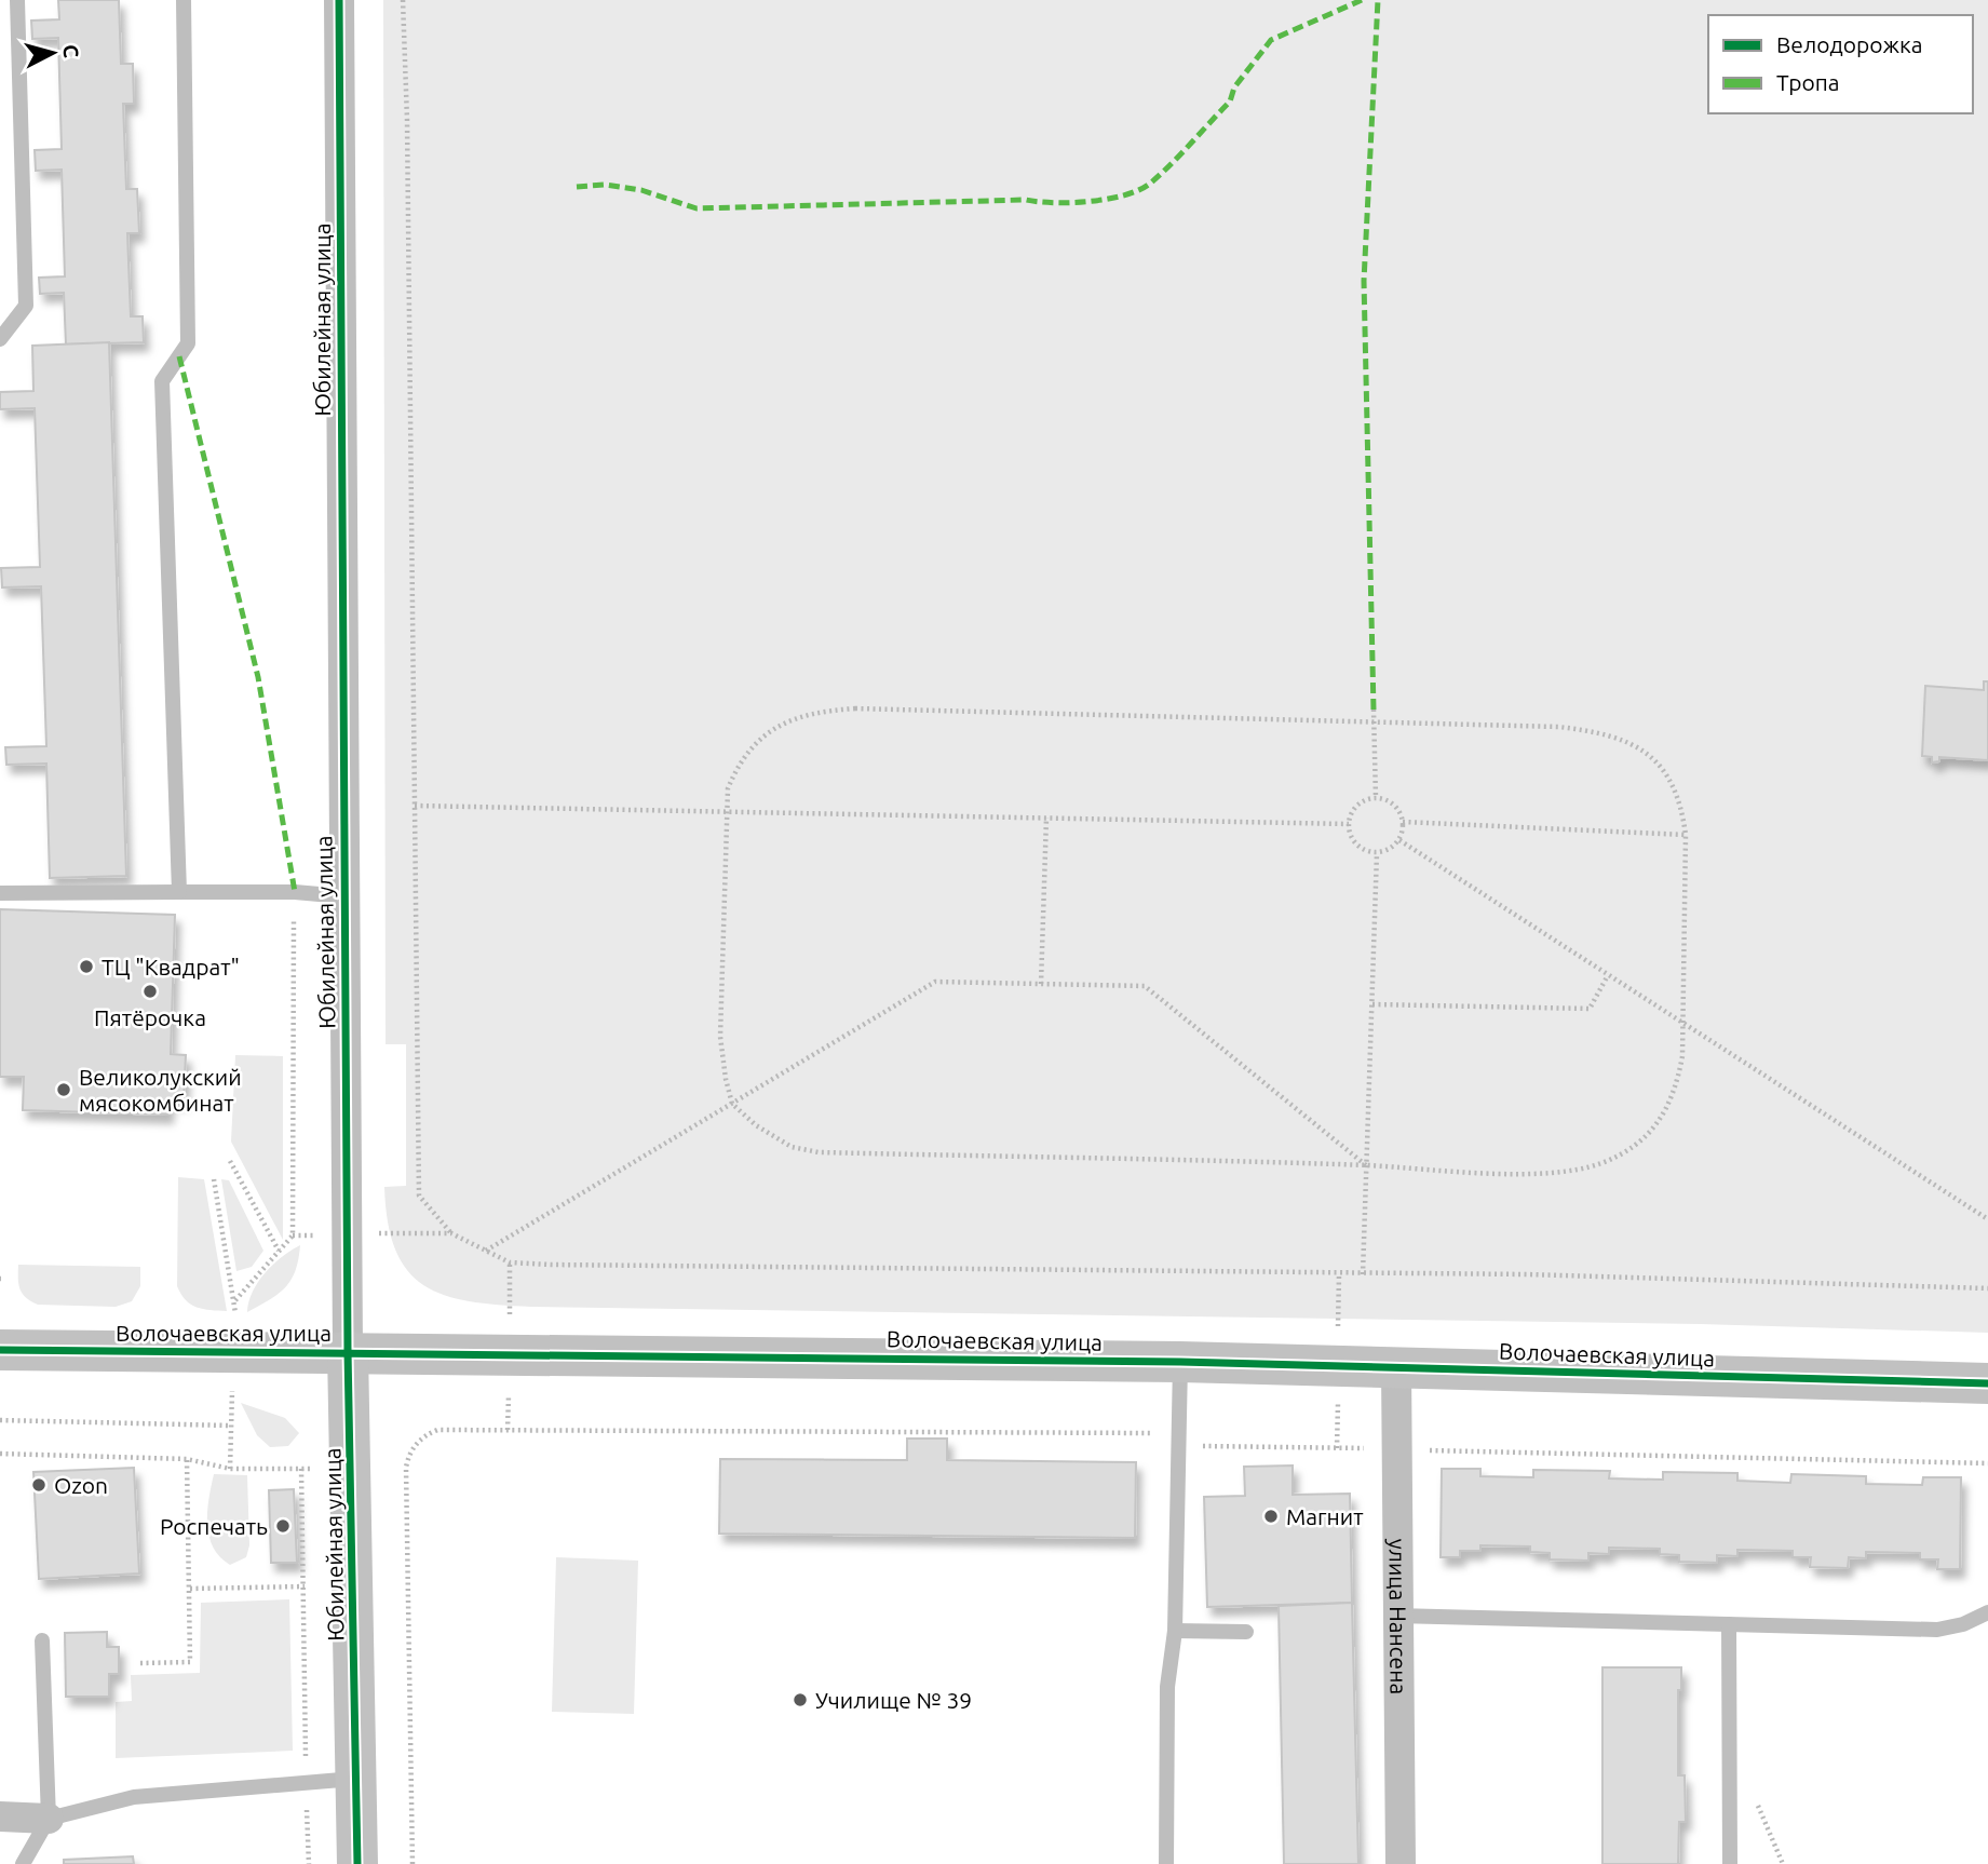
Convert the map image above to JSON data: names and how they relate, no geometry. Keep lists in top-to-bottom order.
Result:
{
  "streets": {
    "street": ["Юбилейная улица", "Волочаевская улица", "улица Нансена"]
  },
  "crossings": [
    ["Юбилейная улица", "Волочаевская улица"],
    ["Волочаевская улица", "улица Нансена"]
  ],
  "places": [
    "ТЦ \"Квадрат\"",
    "Пятёрочка",
    "Великолукский мясокомбинат",
    "Ozon",
    "Магнит",
    "Роспечать",
    "Училище № 39"
  ],
  "legend": ["Велодорожка", "Тропа"],
  "north": "right"
}
